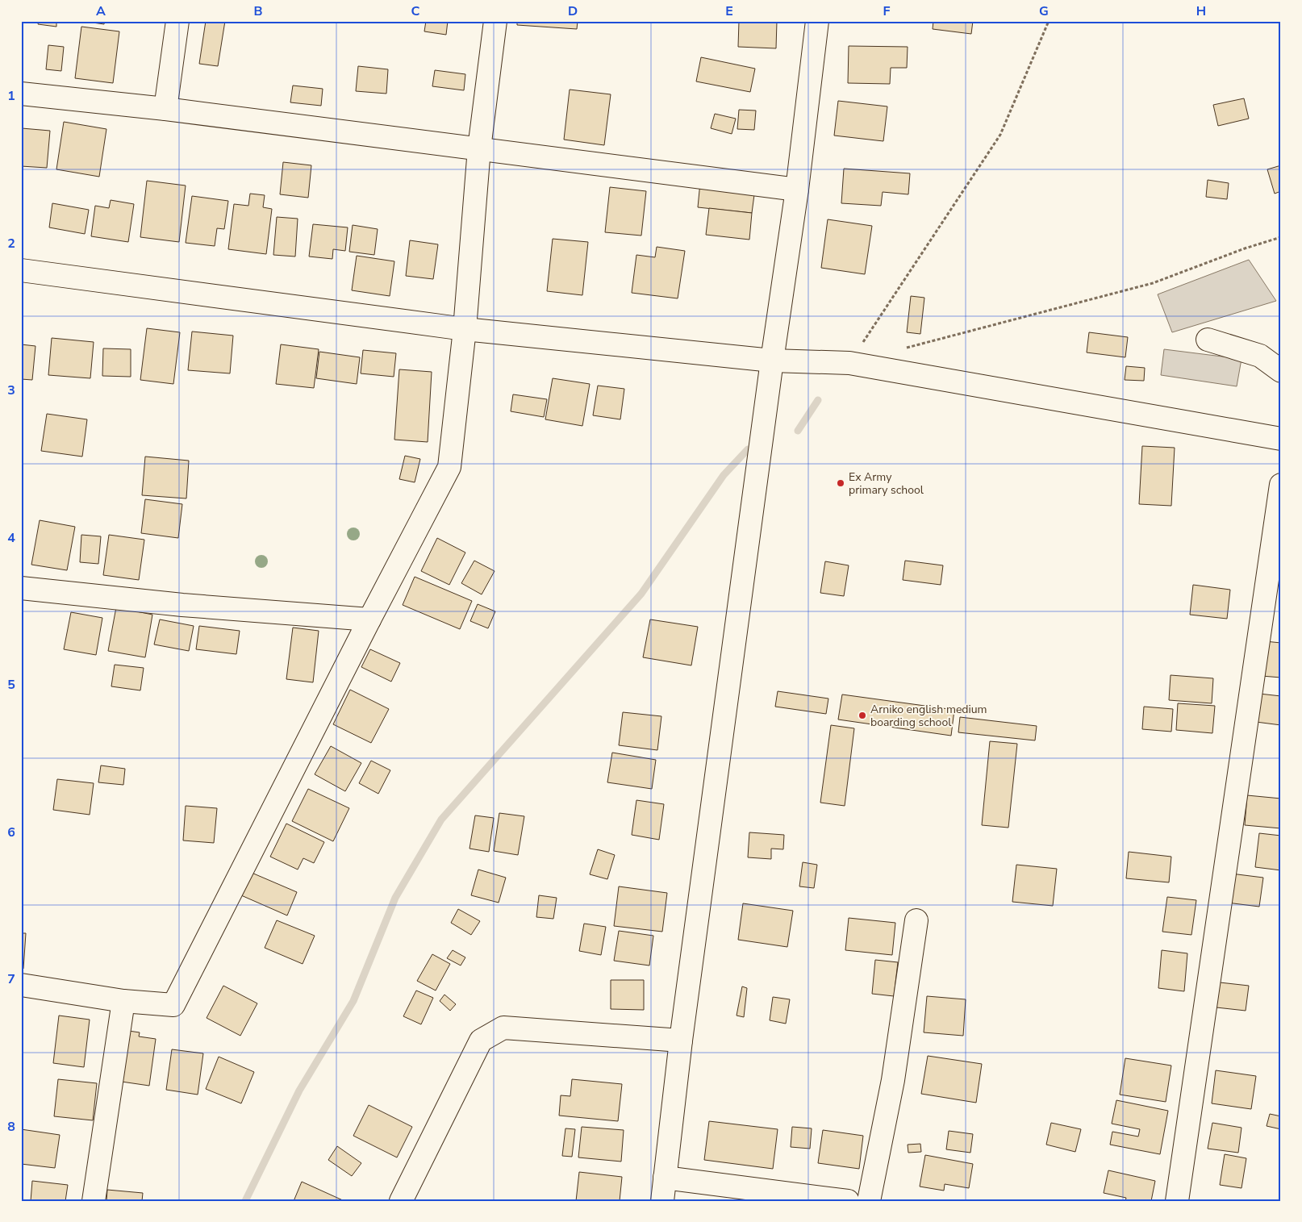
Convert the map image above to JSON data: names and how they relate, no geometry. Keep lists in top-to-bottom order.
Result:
{
  "places": ["Ex Army primary school", "Arniko english medium boarding school"],
  "grid": {
    "columns": [
      "A",
      "B",
      "C",
      "D",
      "E",
      "F",
      "G",
      "H"
    ],
    "rows": [
      "1",
      "2",
      "3",
      "4",
      "5",
      "6",
      "7",
      "8"
    ]
  }
}
